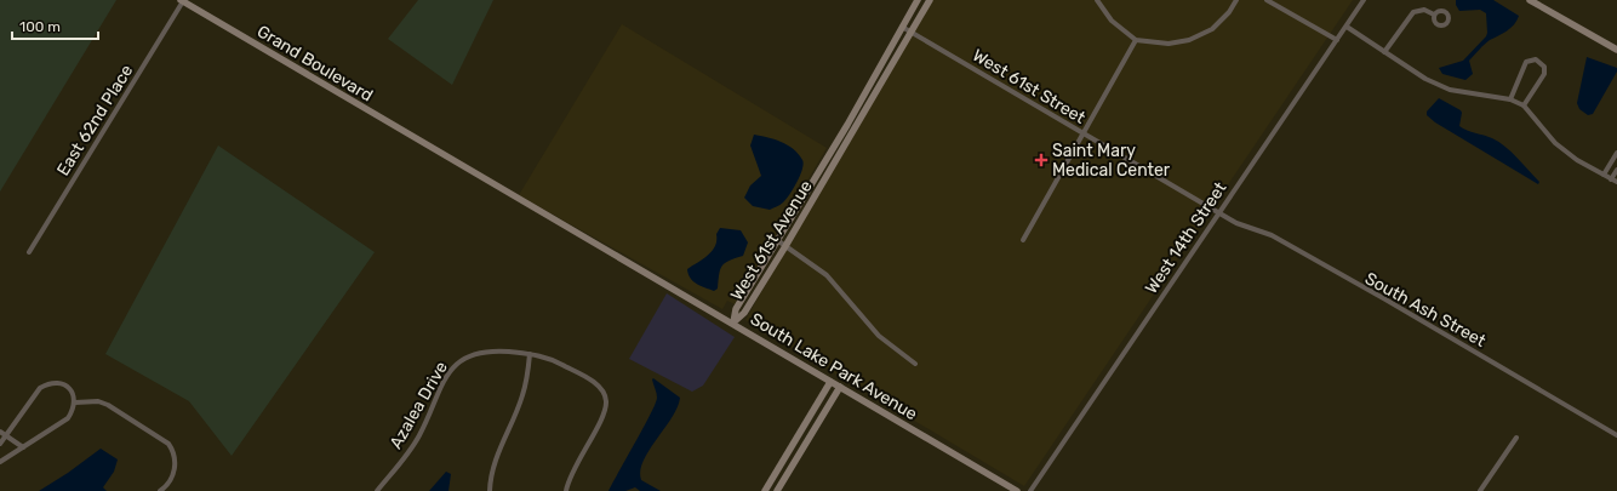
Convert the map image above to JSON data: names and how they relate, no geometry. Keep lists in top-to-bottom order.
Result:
{
  "streets": {
    "main road": ["Grand Boulevard", "West 61st Avenue", "South Lake Park Avenue"],
    "street": [
      "West 61st Street",
      "East 62nd Place",
      "West 14th Street",
      "South Ash Street",
      "Azalea Drive"
    ]
  },
  "crossings": [
    ["Grand Boulevard", "East 62nd Place"],
    ["Grand Boulevard", "South Lake Park Avenue"],
    ["West 61st Street", "West 14th Street"],
    ["West 61st Street", "West 61st Avenue"],
    ["West 61st Street", "South Ash Street"],
    ["West 14th Street", "South Ash Street"],
    ["West 61st Avenue", "South Lake Park Avenue"]
  ],
  "places": {
    "health": ["Saint Mary Medical Center"]
  },
  "scale_bar": "100 m"
}
